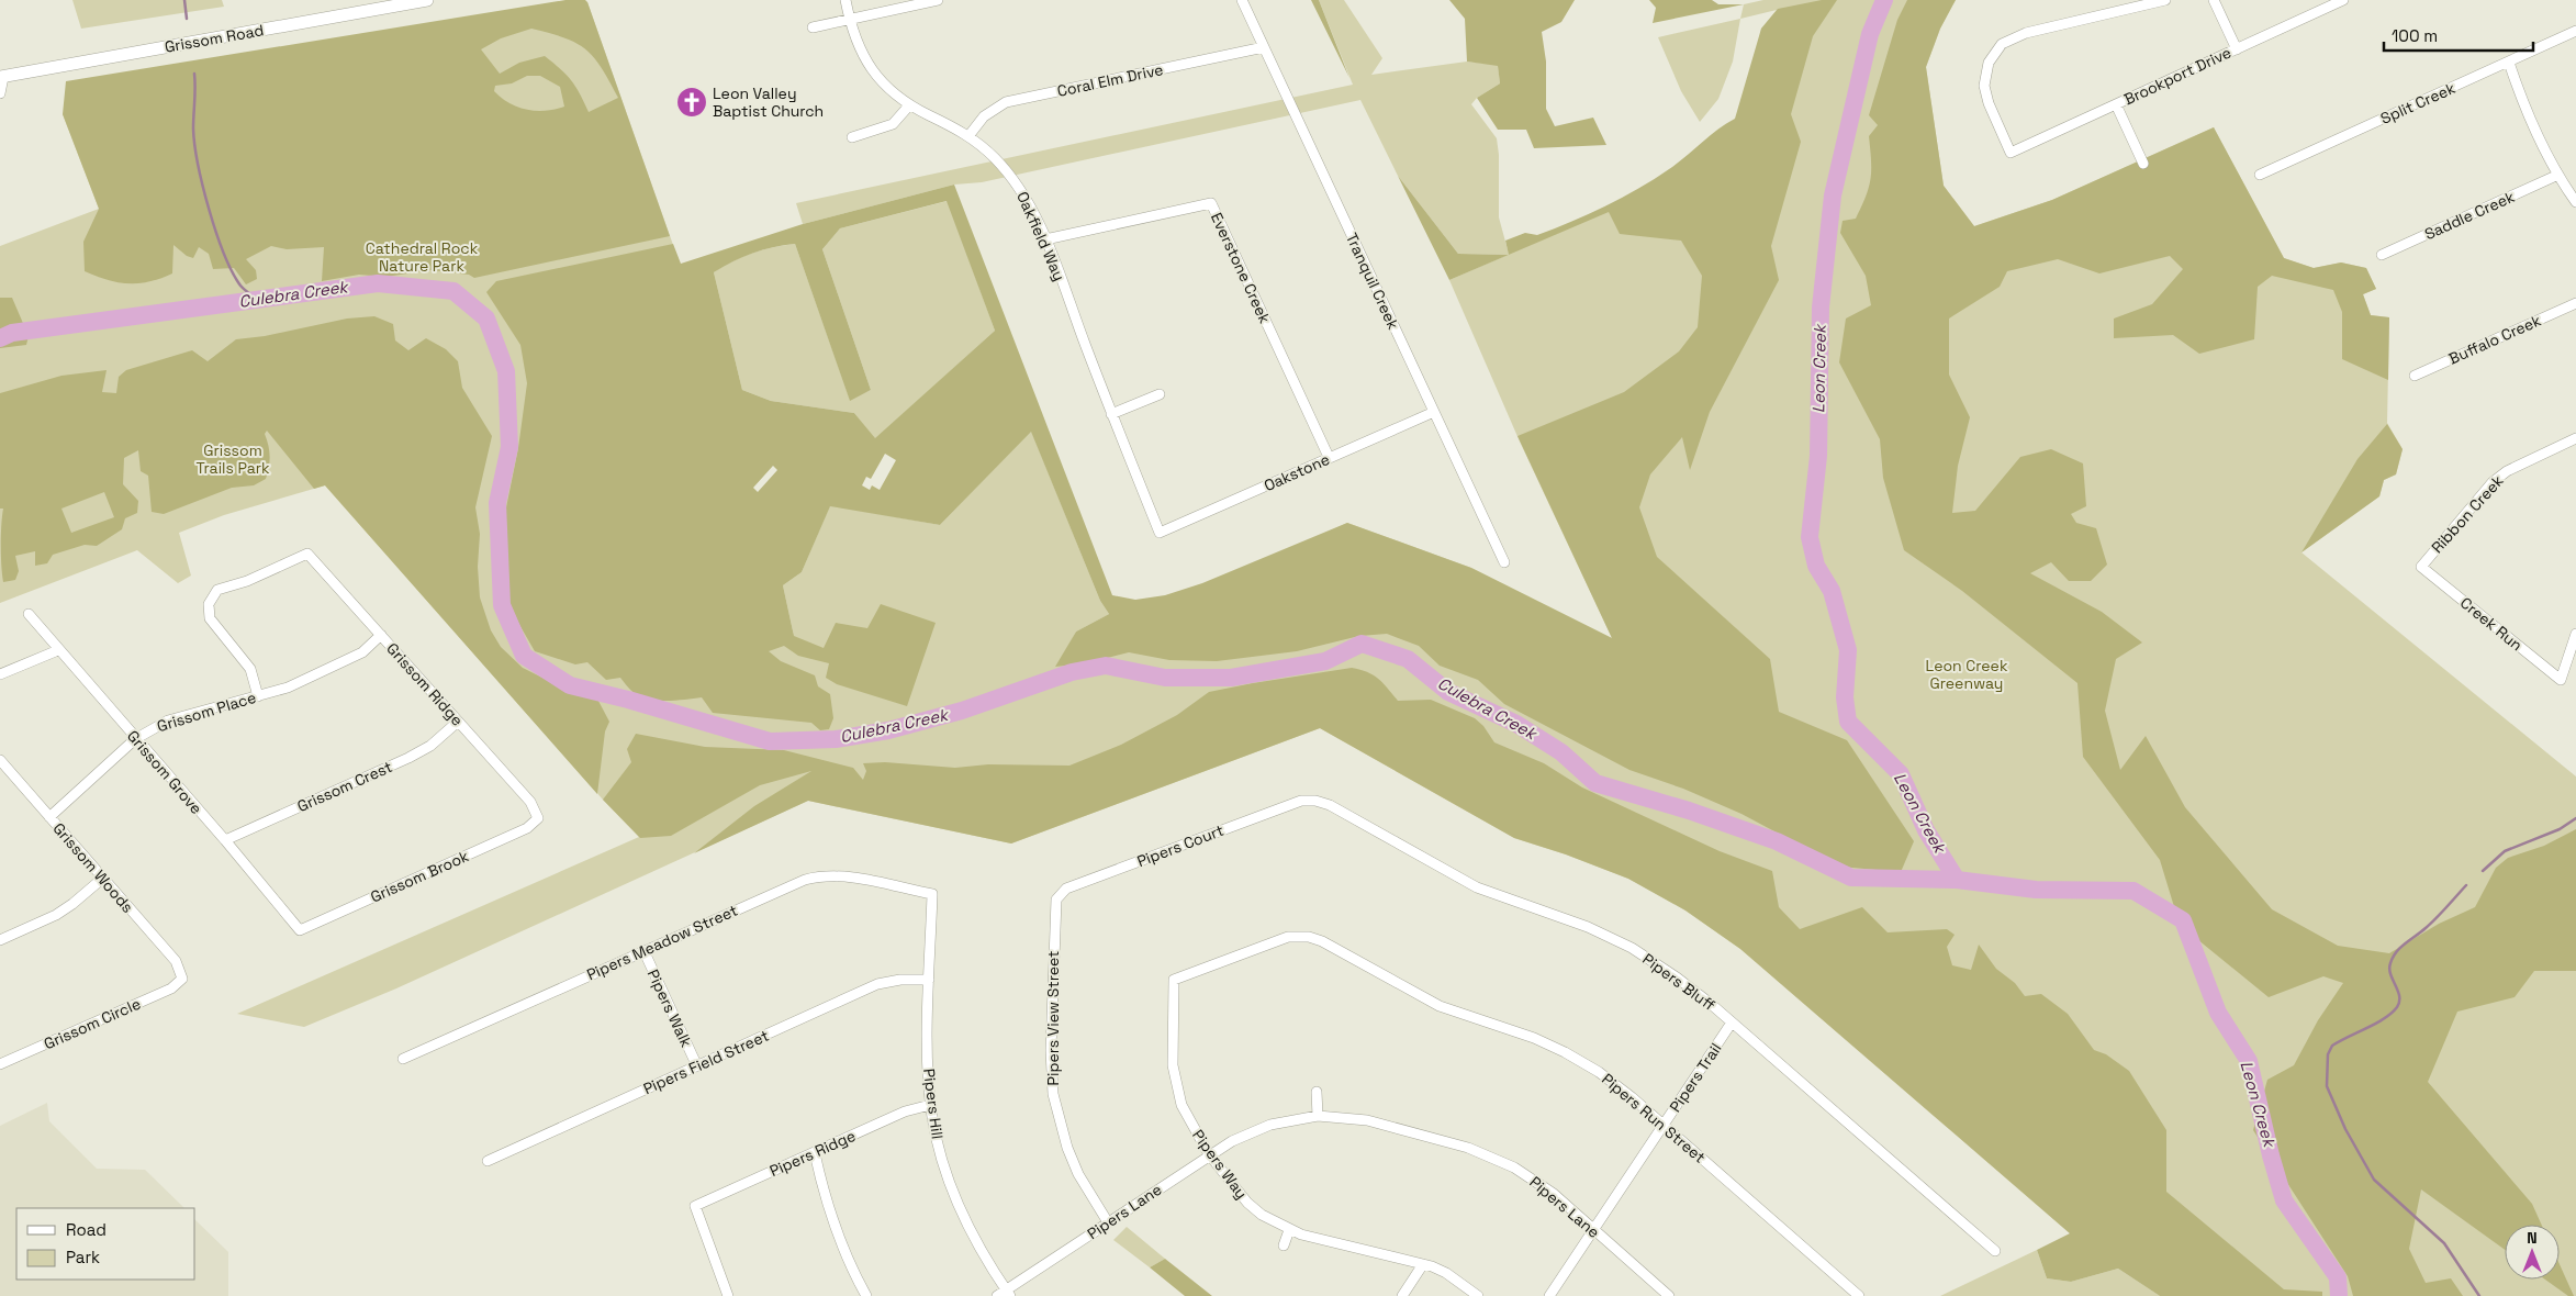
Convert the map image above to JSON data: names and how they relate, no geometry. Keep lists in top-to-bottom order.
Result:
{
  "streets": {
    "main road": ["Grissom Road"],
    "street": [
      "Brookport Drive",
      "Coral Elm Drive",
      "Split Creek",
      "Saddle Creek",
      "Oakfield Way",
      "Everstone Creek",
      "Tranquil Creek",
      "Buffalo Creek",
      "Oakstone",
      "Ribbon Creek",
      "Creek Run",
      "Grissom Ridge",
      "Grissom Place",
      "Grissom Grove",
      "Grissom Crest",
      "Pipers Court",
      "Grissom Woods",
      "Grissom Brook",
      "Pipers Meadow Street",
      "Pipers Bluff",
      "Pipers Walk",
      "Pipers View Street",
      "Grissom Circle",
      "Pipers Field Street",
      "Pipers Trail",
      "Pipers Hill",
      "Pipers Run Street",
      "Pipers Ridge",
      "Pipers Way",
      "Pipers Lane"
    ]
  },
  "crossings": [
    ["Coral Elm Drive", "Oakfield Way"],
    ["Coral Elm Drive", "Tranquil Creek"],
    ["Oakfield Way", "Everstone Creek"],
    ["Oakfield Way", "Oakstone"],
    ["Everstone Creek", "Oakstone"],
    ["Tranquil Creek", "Oakstone"],
    ["Ribbon Creek", "Creek Run"],
    ["Grissom Ridge", "Grissom Place"],
    ["Grissom Ridge", "Grissom Crest"],
    ["Grissom Ridge", "Grissom Brook"],
    ["Grissom Place", "Grissom Grove"],
    ["Grissom Place", "Grissom Woods"],
    ["Grissom Grove", "Grissom Crest"],
    ["Grissom Grove", "Grissom Brook"],
    ["Pipers Court", "Pipers Bluff"],
    ["Pipers Court", "Pipers View Street"],
    ["Grissom Woods", "Grissom Circle"],
    ["Pipers Meadow Street", "Pipers Walk"],
    ["Pipers Meadow Street", "Pipers Hill"],
    ["Pipers Bluff", "Pipers Trail"],
    ["Pipers Walk", "Pipers Field Street"],
    ["Pipers View Street", "Pipers Lane"],
    ["Pipers Field Street", "Pipers Hill"],
    ["Pipers Trail", "Pipers Run Street"],
    ["Pipers Trail", "Pipers Lane"],
    ["Pipers Hill", "Pipers Ridge"],
    ["Pipers Hill", "Pipers Lane"],
    ["Pipers Run Street", "Pipers Way"],
    ["Pipers Way", "Pipers Lane"]
  ],
  "water": ["Culebra Creek", "Leon Creek"],
  "parks": ["Cathedral Rock Nature Park", "Grissom Trails Park", "Leon Creek Greenway"],
  "places": {
    "church": ["Leon Valley Baptist Church"]
  },
  "legend": ["Road", "Park"],
  "scale_bar": "100 m",
  "north": "top"
}
